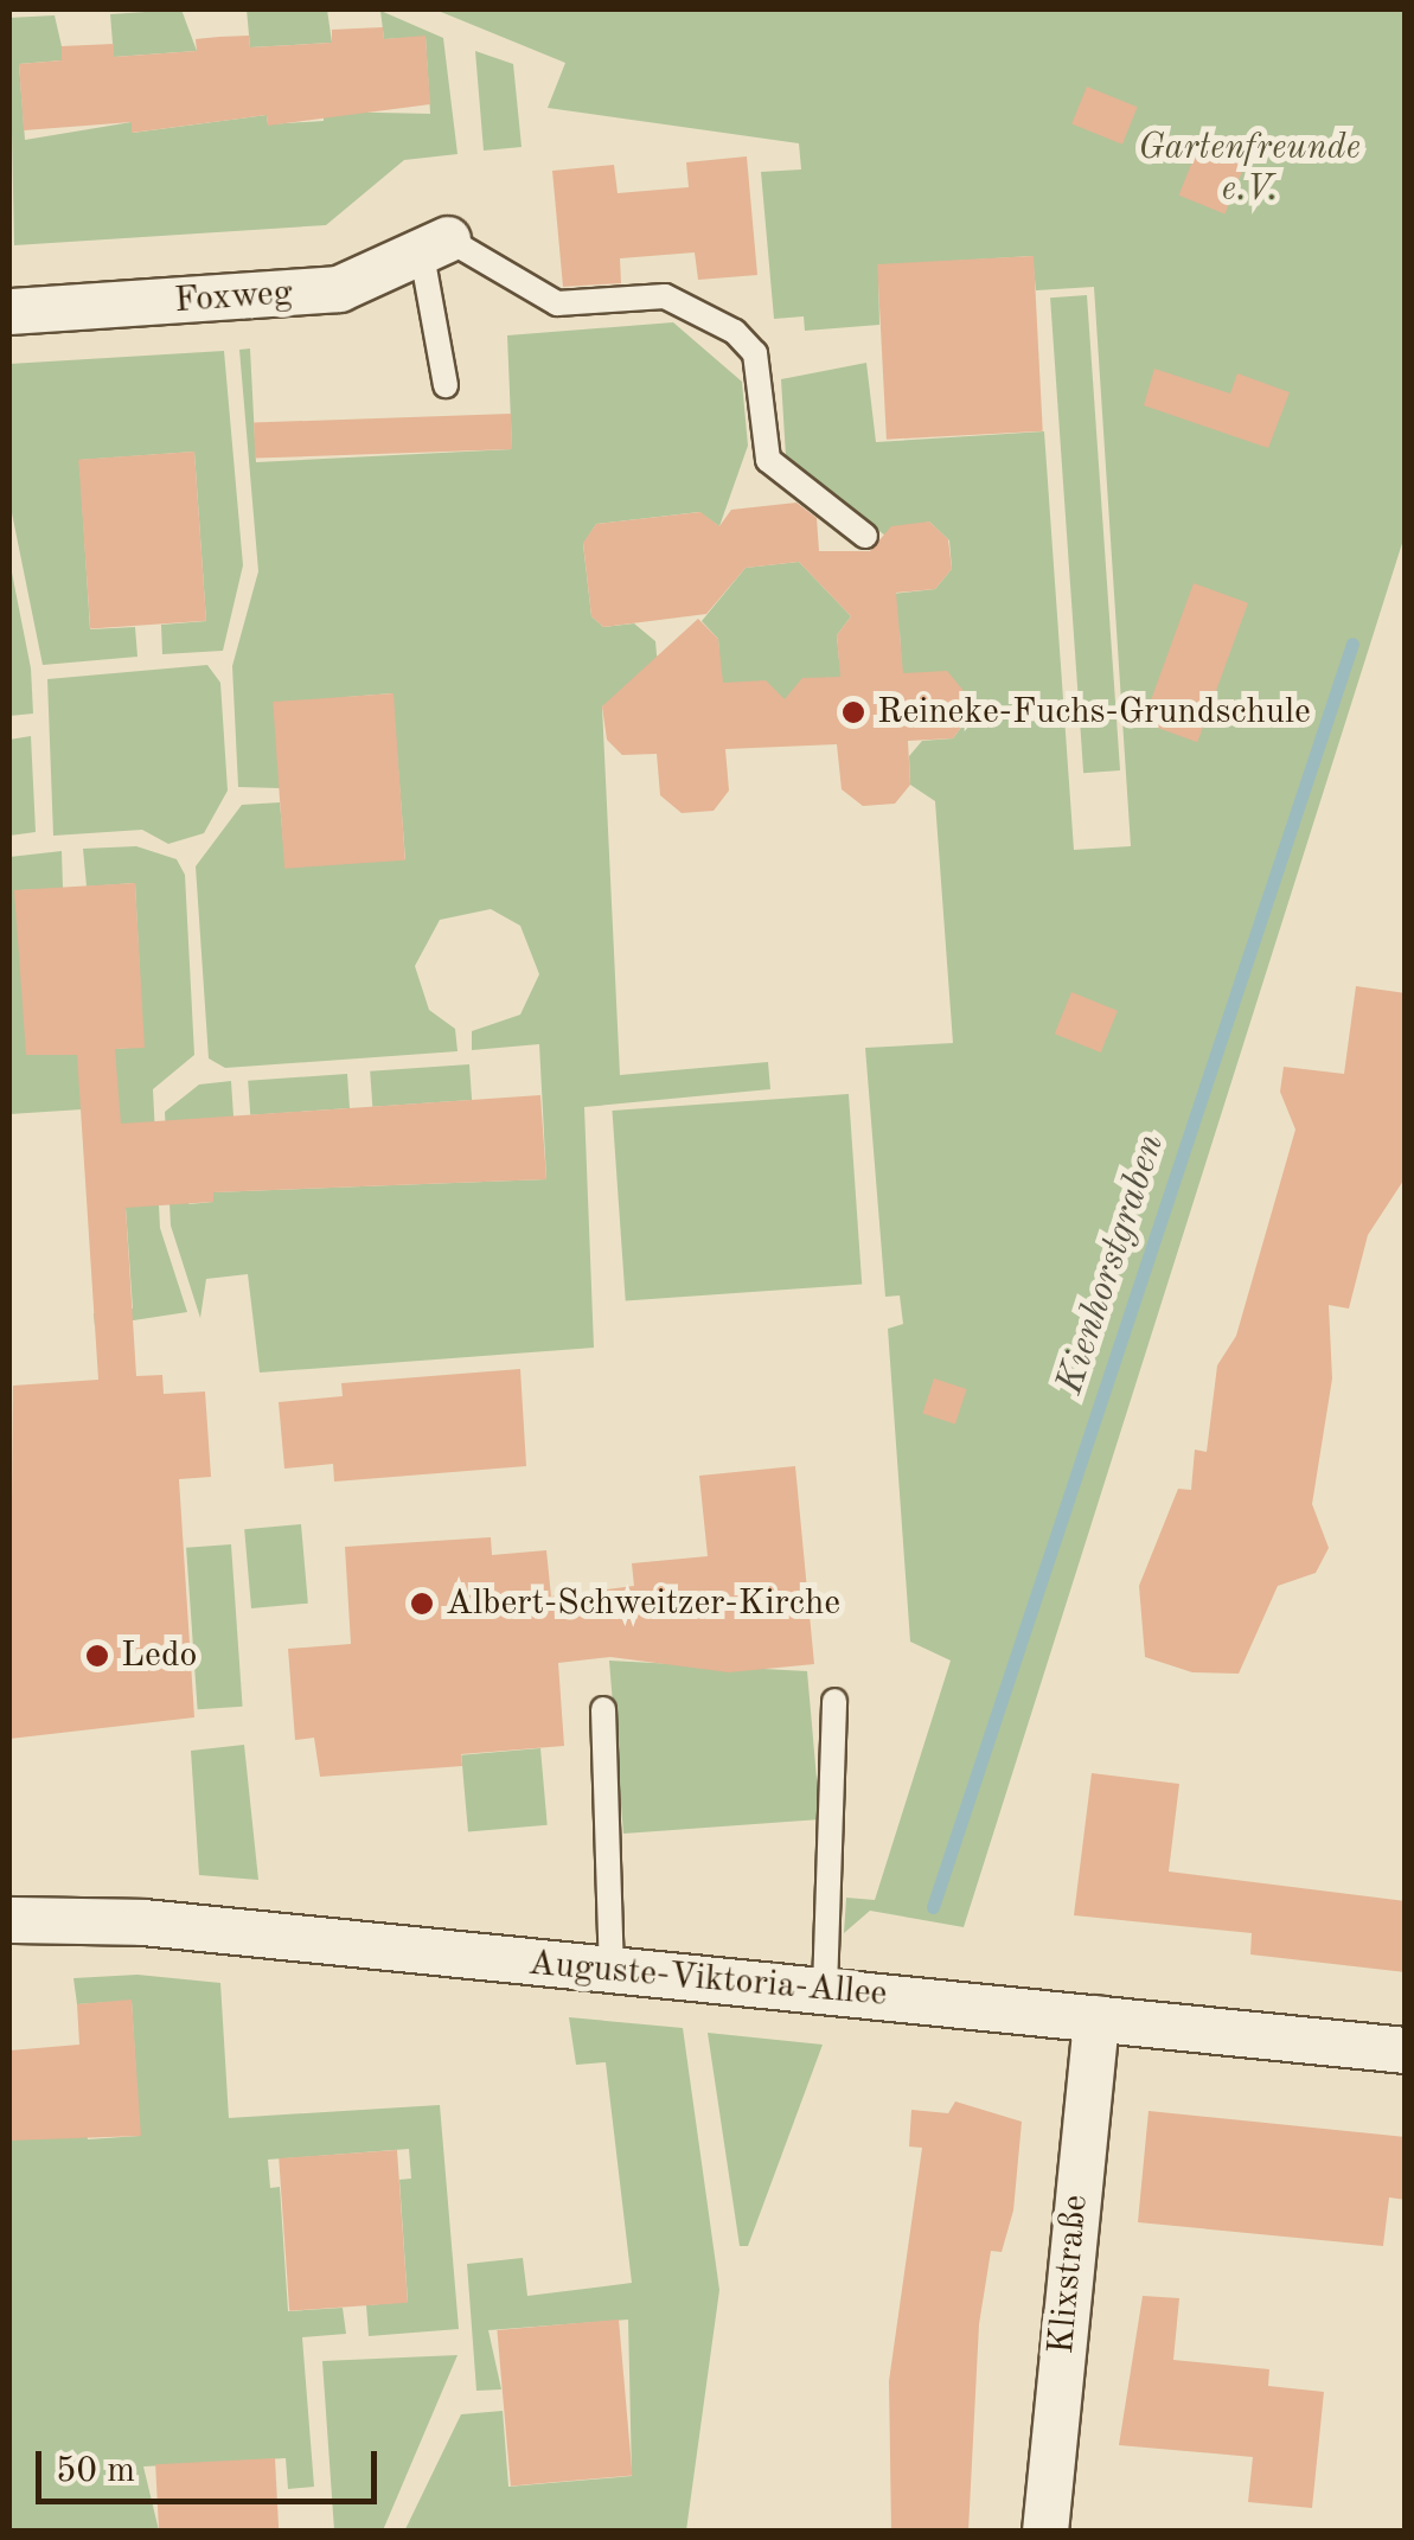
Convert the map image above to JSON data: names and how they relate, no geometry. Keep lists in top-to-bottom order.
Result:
{
  "streets": {
    "street": ["Foxweg", "Auguste-Viktoria-Allee", "Klixstraße"]
  },
  "crossings": [
    ["Auguste-Viktoria-Allee", "Klixstraße"]
  ],
  "water": ["Kienhorstgraben"],
  "parks": ["Gartenfreunde e.V."],
  "places": ["Reineke-Fuchs-Grundschule", "Albert-Schweitzer-Kirche", "Ledo"],
  "scale_bar": "50 m"
}
